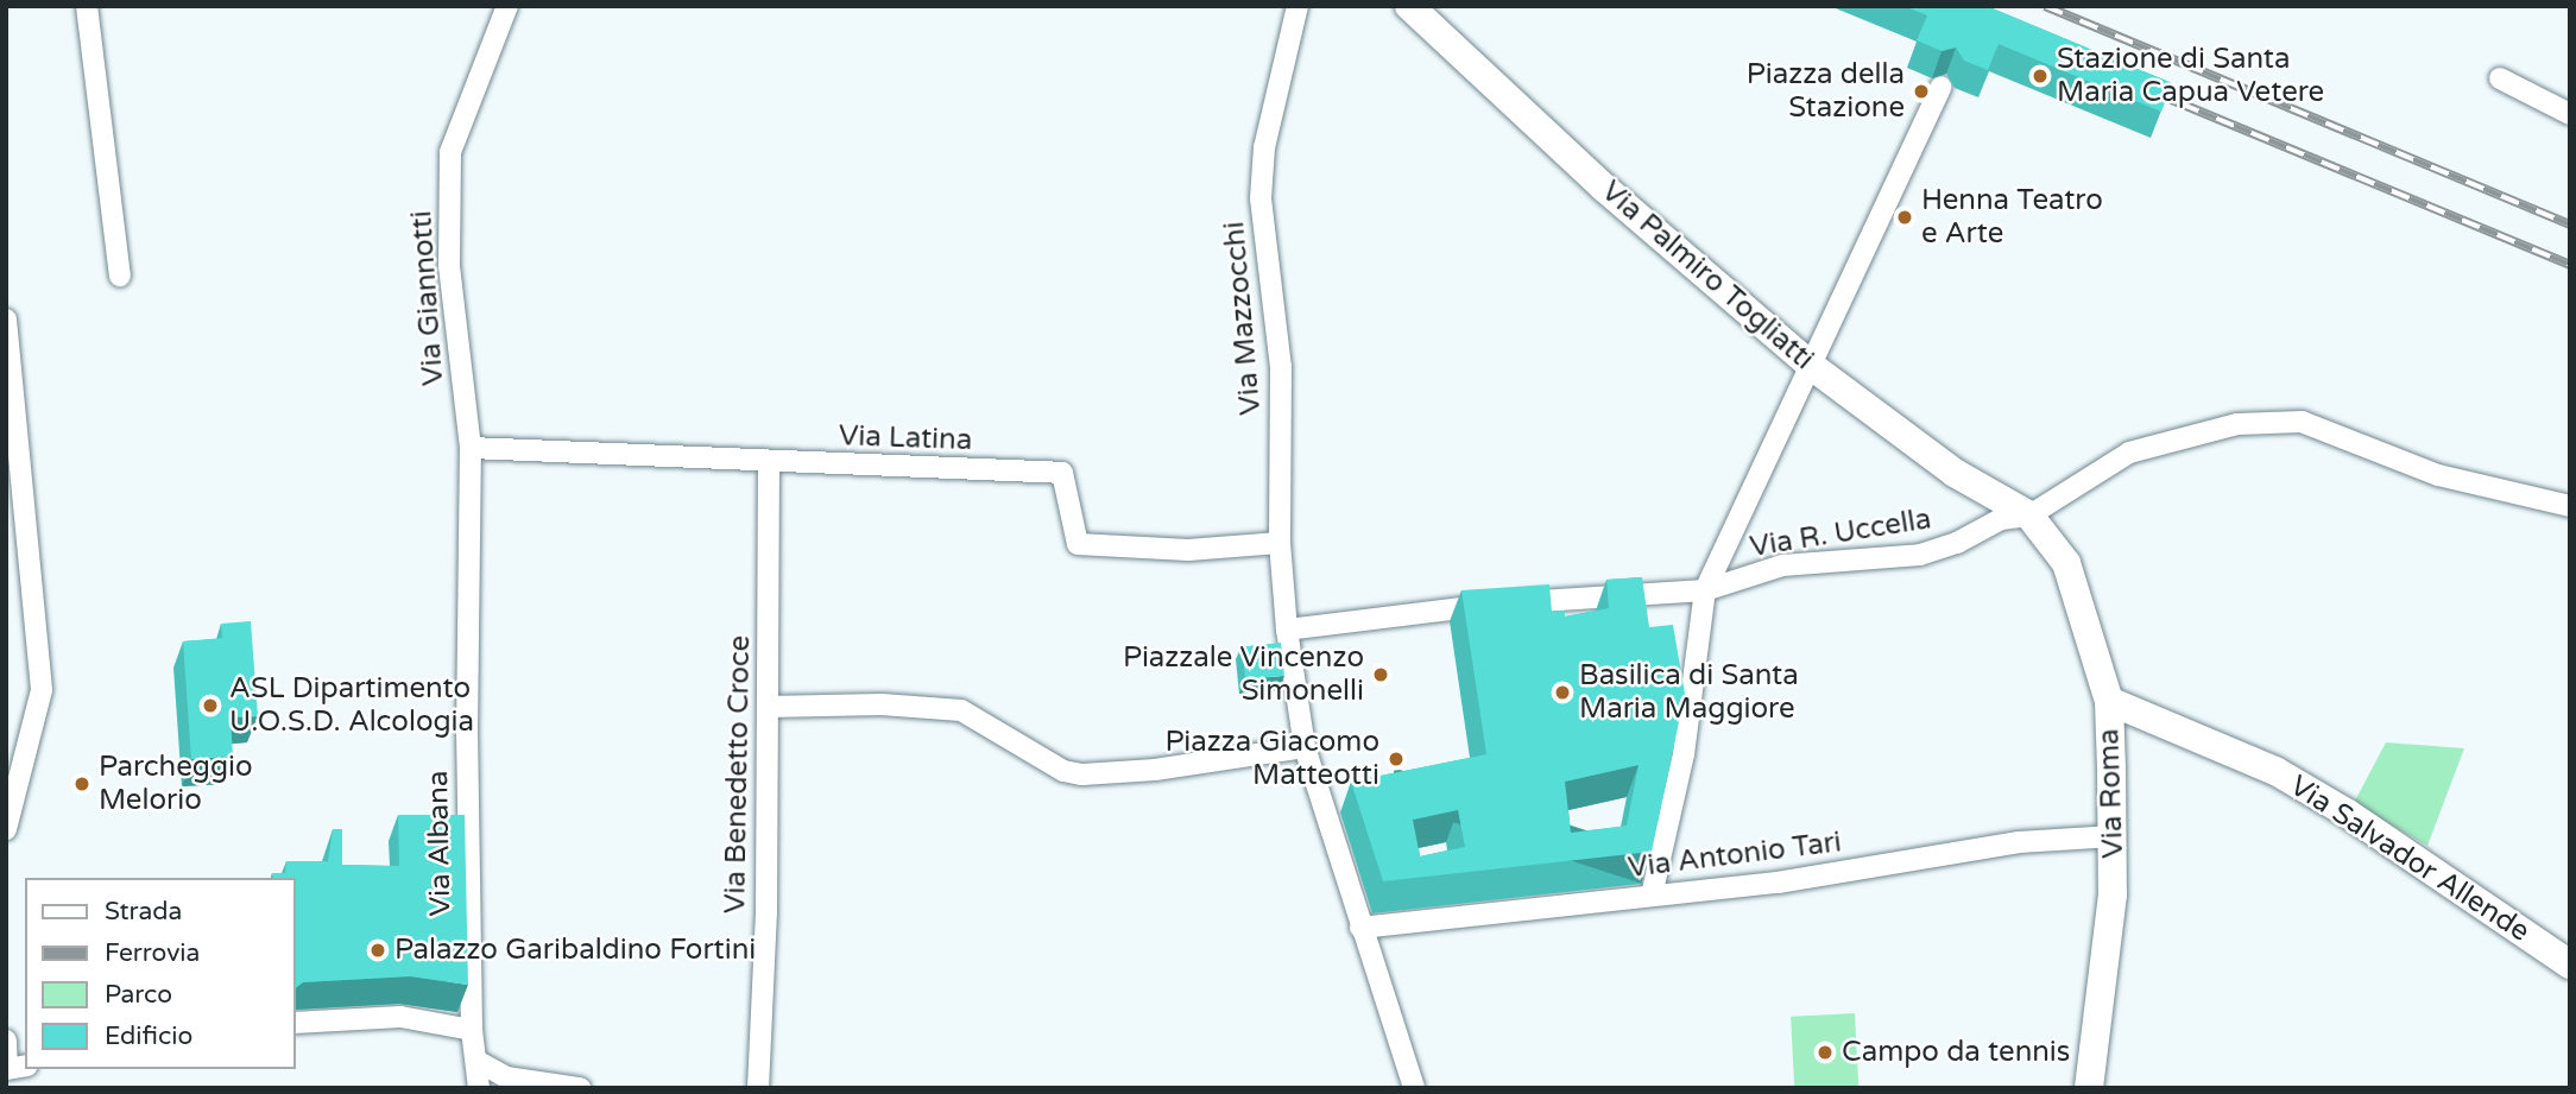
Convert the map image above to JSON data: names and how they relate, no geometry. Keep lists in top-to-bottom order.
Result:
{
  "streets": {
    "street": [
      "Via Palmiro Togliatti",
      "Via Giannotti",
      "Via Mazzocchi",
      "Via Latina",
      "Via R. Uccella",
      "Via Benedetto Croce",
      "Via Roma",
      "Via Albana",
      "Via Antonio Tari",
      "Via Salvador Allende"
    ]
  },
  "crossings": [
    ["Via Palmiro Togliatti", "Via R. Uccella"],
    ["Via Palmiro Togliatti", "Via Roma"],
    ["Via Giannotti", "Via Latina"],
    ["Via Giannotti", "Via Albana"],
    ["Via Mazzocchi", "Via Latina"],
    ["Via Mazzocchi", "Via R. Uccella"],
    ["Via Mazzocchi", "Via Antonio Tari"],
    ["Via Latina", "Via Benedetto Croce"],
    ["Via Latina", "Via Albana"],
    ["Via R. Uccella", "Via Roma"],
    ["Via Roma", "Via Antonio Tari"],
    ["Via Roma", "Via Salvador Allende"]
  ],
  "places": [
    "Stazione di Santa Maria Capua Vetere",
    "Piazza della Stazione",
    "Henna Teatro e Arte",
    "Piazzale Vincenzo Simonelli",
    "Basilica di Santa Maria Maggiore",
    "ASL Dipartimento U.O.S.D. Alcologia",
    "Piazza Giacomo Matteotti",
    "Parcheggio Melorio",
    "Palazzo Garibaldino Fortini",
    "Campo da tennis"
  ],
  "legend": [
    "Strada",
    "Ferrovia",
    "Parco",
    "Edificio"
  ]
}
